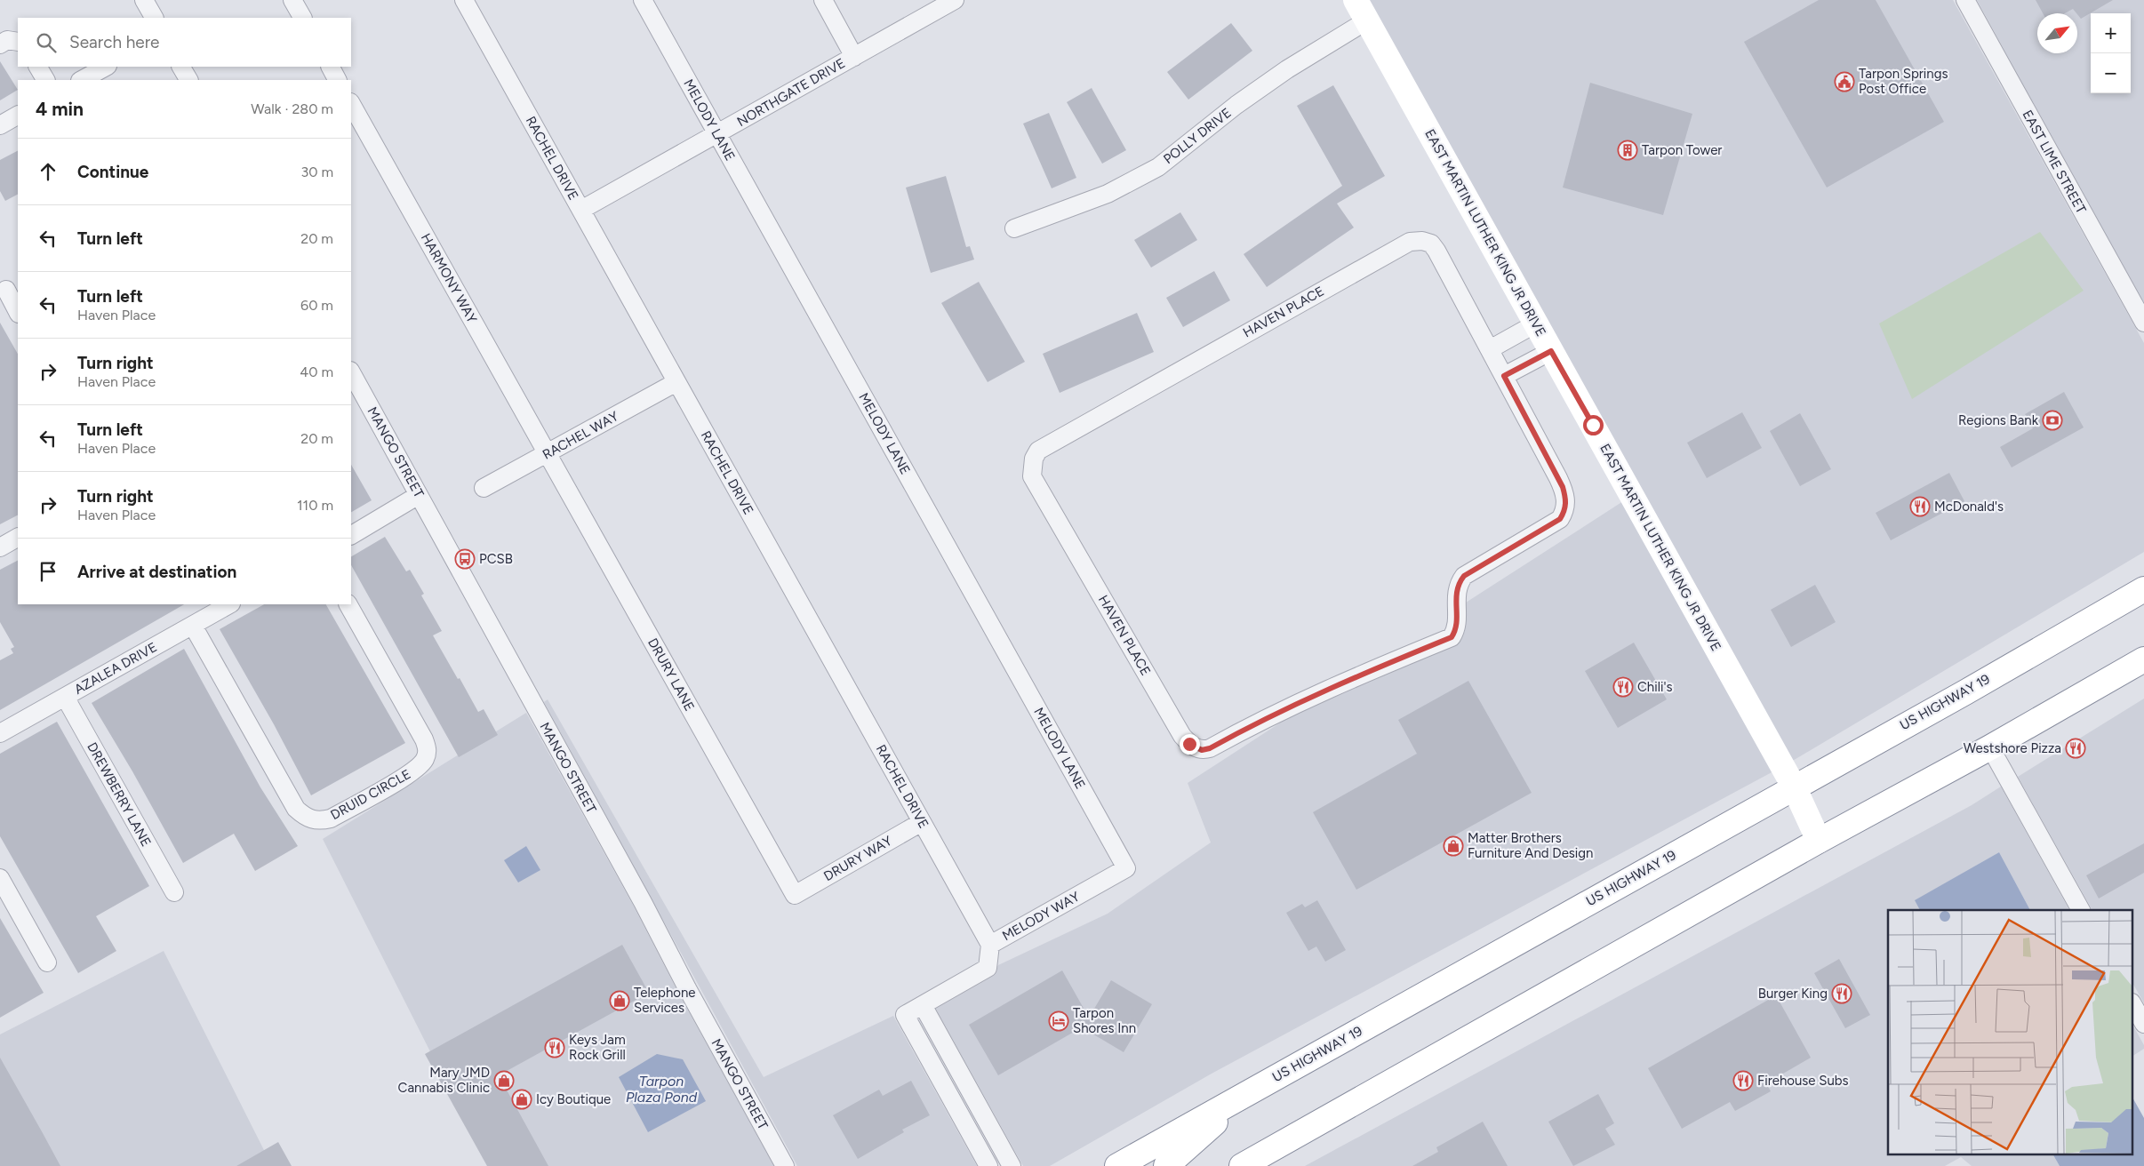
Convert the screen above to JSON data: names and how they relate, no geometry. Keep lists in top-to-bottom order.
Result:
{
  "streets": {
    "main road": ["EAST MARTIN LUTHER KING JR DRIVE", "US HIGHWAY 19"],
    "street": [
      "NORTHGATE DRIVE",
      "MELODY LANE",
      "POLLY DRIVE",
      "RACHEL DRIVE",
      "EAST LIME STREET",
      "HARMONY WAY",
      "HAVEN PLACE",
      "RACHEL WAY",
      "MANGO STREET",
      "AZALEA DRIVE",
      "DRURY LANE",
      "DREWBERRY LANE",
      "DRUID CIRCLE",
      "DRURY WAY",
      "MELODY WAY"
    ]
  },
  "crossings": [
    ["NORTHGATE DRIVE", "MELODY LANE"],
    ["NORTHGATE DRIVE", "RACHEL DRIVE"],
    ["MELODY LANE", "MELODY WAY"],
    ["POLLY DRIVE", "EAST MARTIN LUTHER KING JR DRIVE"],
    ["RACHEL DRIVE", "RACHEL WAY"],
    ["RACHEL DRIVE", "DRURY WAY"],
    ["RACHEL DRIVE", "MELODY WAY"],
    ["EAST MARTIN LUTHER KING JR DRIVE", "US HIGHWAY 19"],
    ["HARMONY WAY", "RACHEL WAY"],
    ["HARMONY WAY", "DRURY LANE"],
    ["RACHEL WAY", "DRURY LANE"],
    ["AZALEA DRIVE", "DREWBERRY LANE"],
    ["AZALEA DRIVE", "DRUID CIRCLE"],
    ["DRURY LANE", "DRURY WAY"]
  ],
  "water": ["Tarpon Plaza Pond"],
  "places": {
    "public building": ["Tarpon Springs Post Office"],
    "building": ["Tarpon Tower"],
    "bank": ["Regions Bank"],
    "restaurant": [
      "McDonald's",
      "Chili's",
      "Westshore Pizza",
      "Burger King",
      "Keys Jam Rock Grill",
      "Firehouse Subs"
    ],
    "bus stop": ["PCSB"],
    "shop": [
      "Matter Brothers Furniture And Design",
      "Telephone Services",
      "Mary JMD Cannabis Clinic",
      "Icy Boutique"
    ],
    "hotel": ["Tarpon Shores Inn"]
  },
  "north": "top right",
  "page": {
    "map_buttons": ["+", "−"],
    "search": "Search here",
    "heading": ["4 min", "Walk · 280 m"],
    "list": [
      ["Continue", "30 m"],
      ["Turn left", "20 m"],
      ["Turn left", "Haven Place", "60 m"],
      ["Turn right", "Haven Place", "40 m"],
      ["Turn left", "Haven Place", "20 m"],
      ["Turn right", "Haven Place", "110 m"],
      "Arrive at destination"
    ]
  }
}
